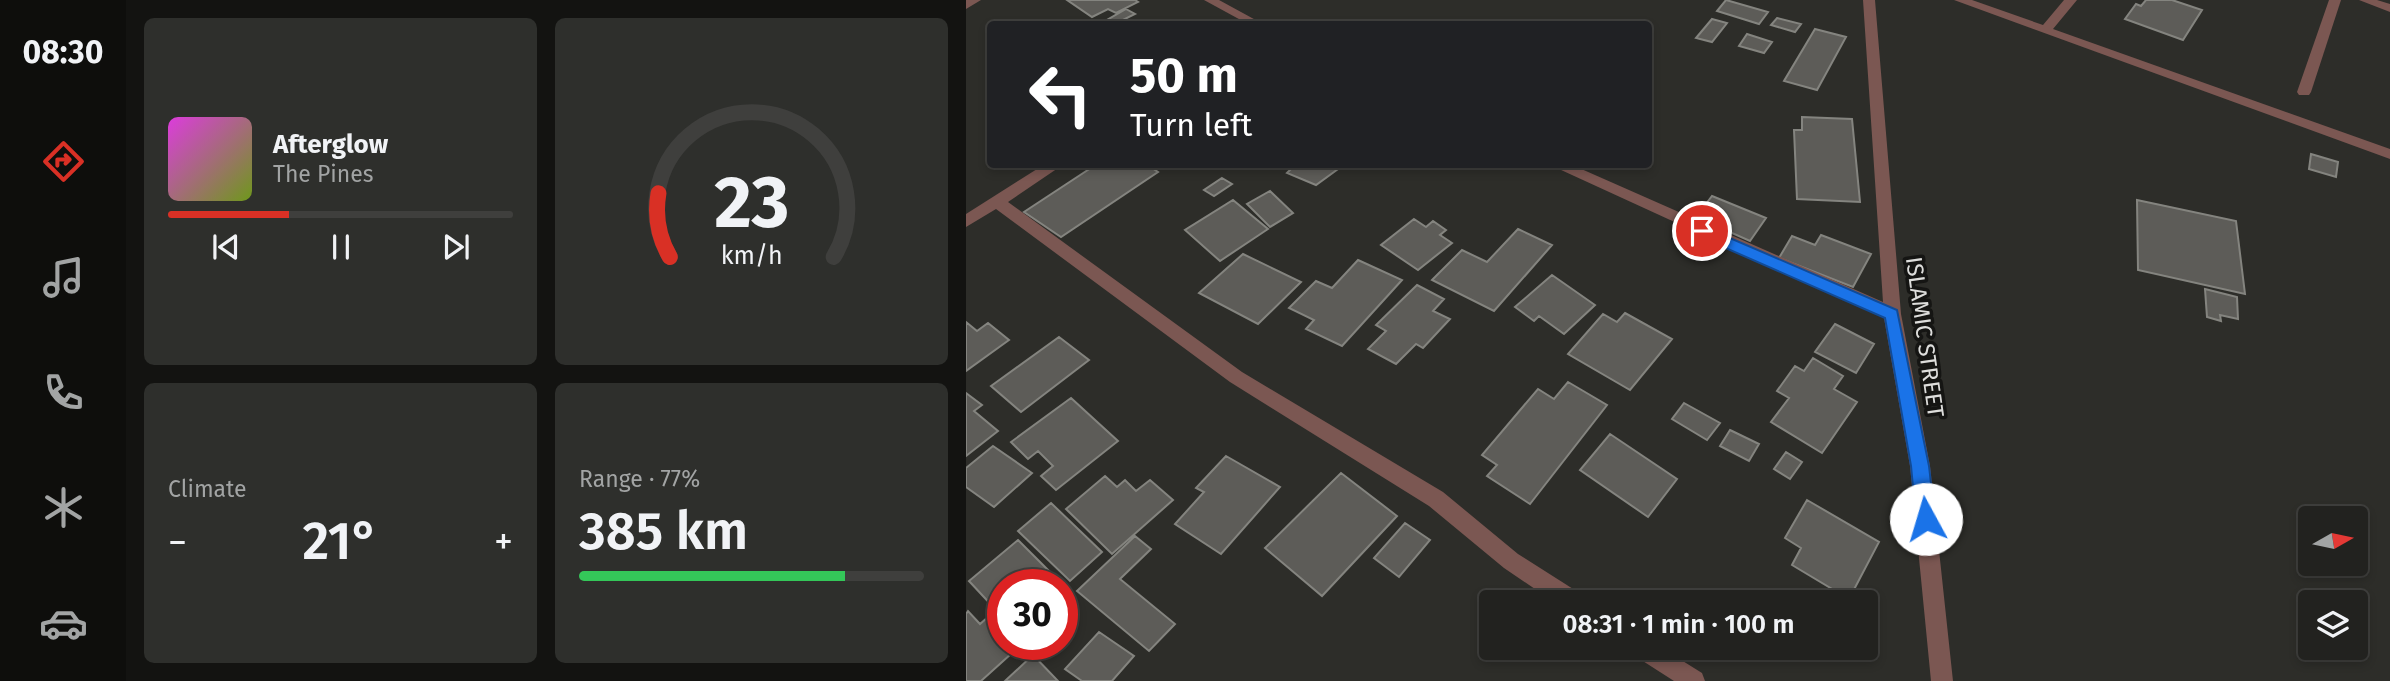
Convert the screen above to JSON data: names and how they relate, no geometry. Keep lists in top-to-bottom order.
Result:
{
  "streets": {
    "street": ["ISLAMIC STREET"]
  },
  "north": "right",
  "page": {
    "tabs": "08:30",
    "turn": ["50 m", "Turn left"],
    "song": ["Afterglow", "The Pines"],
    "tile": [
      "Climate",
      ["Range · 77%", "385 km"]
    ],
    "heat": ["−", "21°", "+"],
    "limit": "30",
    "trip": "08:31 · 1 min · 100 m",
    "gauge": ["23", "km/h"]
  }
}
